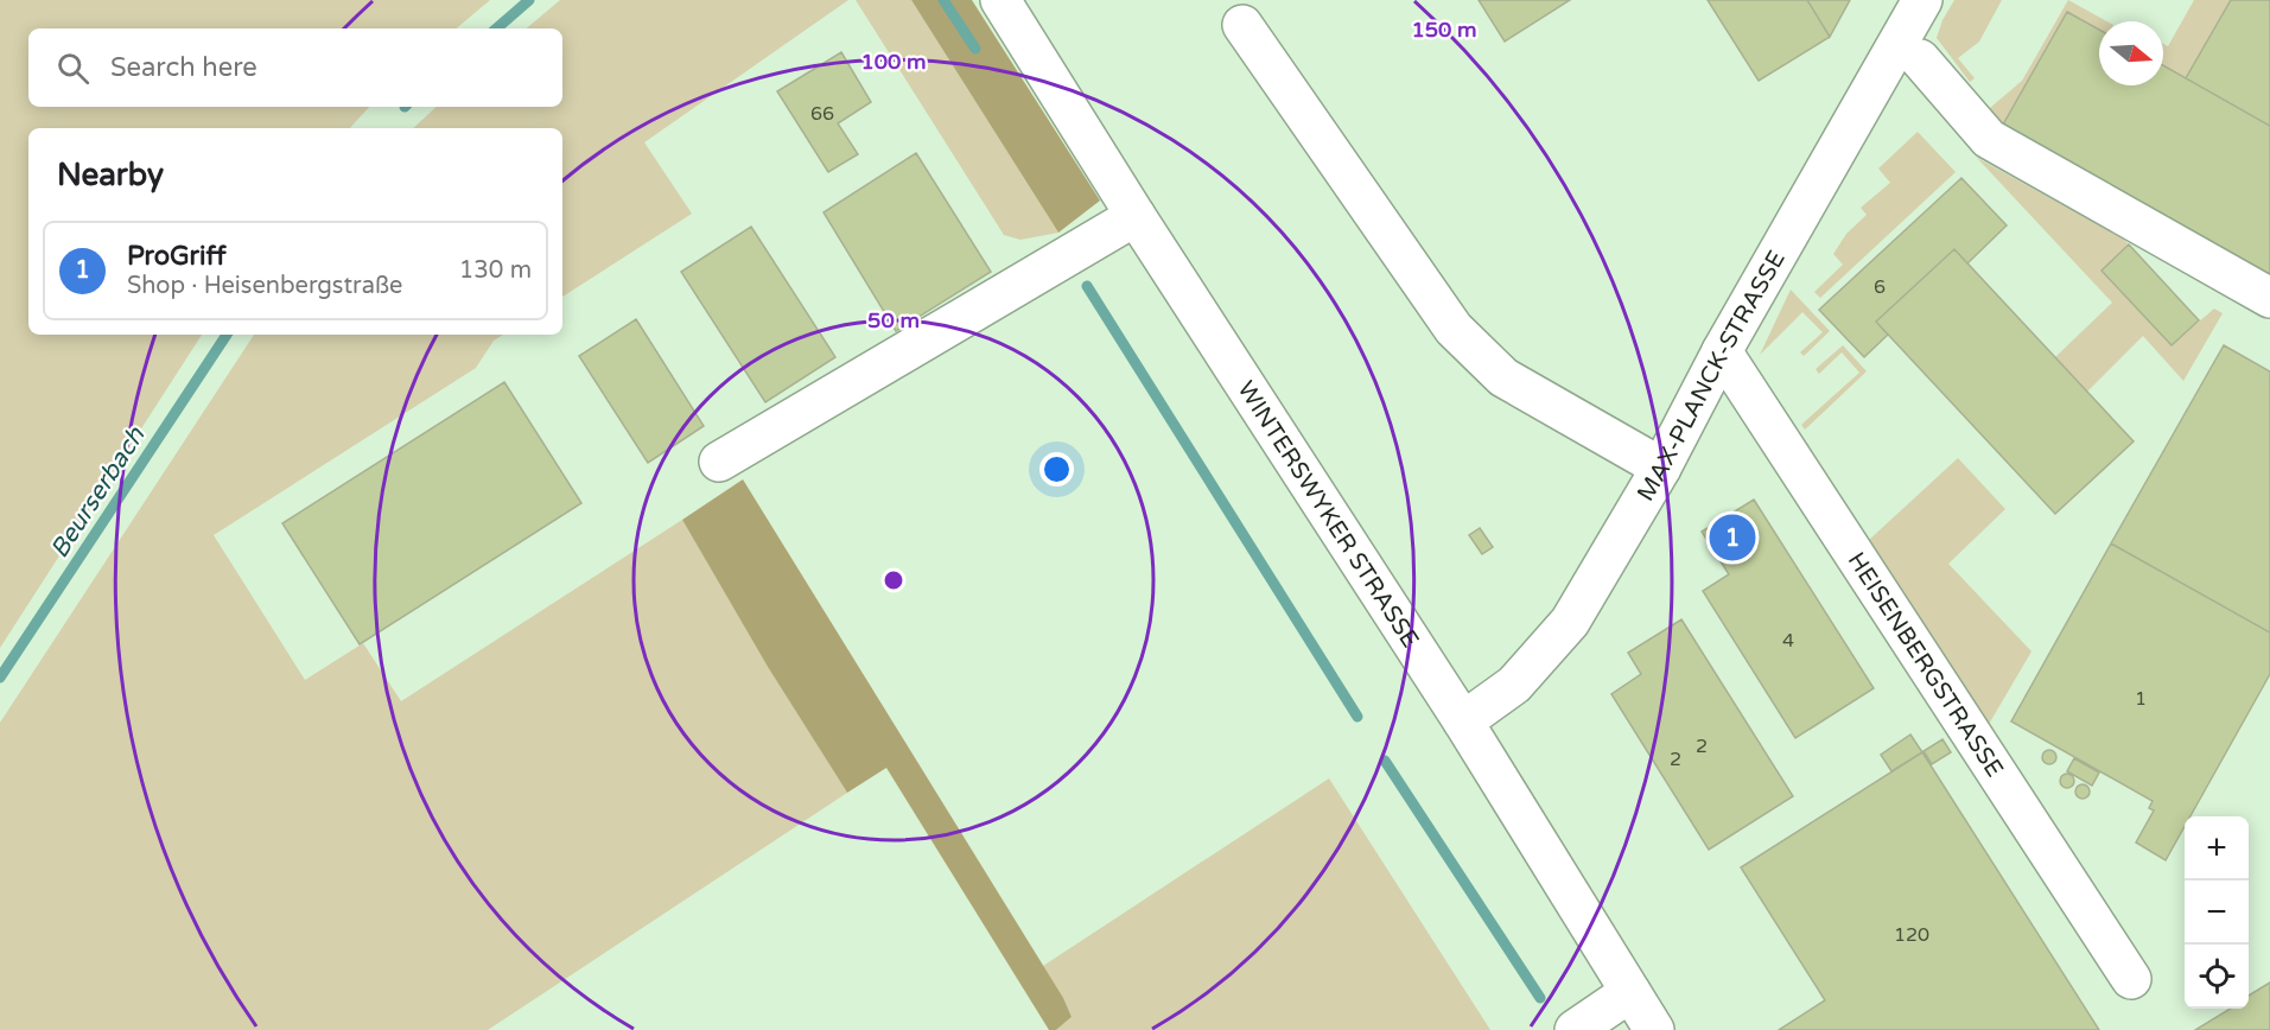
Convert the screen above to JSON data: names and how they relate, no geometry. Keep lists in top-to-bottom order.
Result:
{
  "streets": {
    "street": ["MAX-PLANCK-STRASSE", "WINTERSWYKER STRASSE", "HEISENBERGSTRASSE"]
  },
  "crossings": [
    ["MAX-PLANCK-STRASSE", "WINTERSWYKER STRASSE"],
    ["MAX-PLANCK-STRASSE", "HEISENBERGSTRASSE"]
  ],
  "water": ["Beurserbach"],
  "house_numbers": [
    "66",
    "6",
    "4",
    "1",
    "2",
    "2",
    "120"
  ],
  "north": "right",
  "page": {
    "search": "Search here",
    "heading": "Nearby",
    "list": [
      {
        "mark": "1",
        "name": "ProGriff",
        "note": "Shop · Heisenbergstraße",
        "value": "130 m"
      }
    ],
    "pins": "1",
    "map_buttons": ["+", "−"]
  },
  "rings": ["150 m", "100 m", "50 m"]
}
